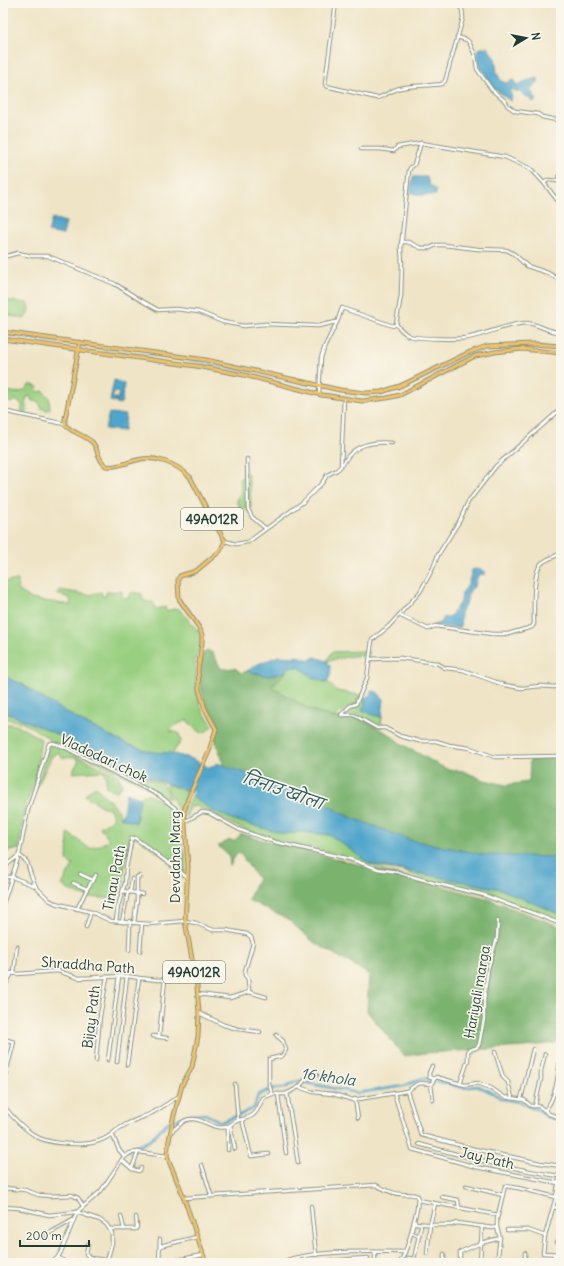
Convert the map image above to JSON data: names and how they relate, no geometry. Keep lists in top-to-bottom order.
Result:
{
  "streets": {
    "main road": ["49A012R", "Devdaha Marg"],
    "street": [
      "Vladodari chok",
      "Tinau Path",
      "Shraddha Path",
      "Hariyali marga",
      "Bijay Path",
      "Jay Path"
    ]
  },
  "crossings": [
    ["49A012R", "Devdaha Marg"],
    ["Vladodari chok", "Devdaha Marg"],
    ["Devdaha Marg", "Tinau Path"],
    ["Devdaha Marg", "Shraddha Path"],
    ["Shraddha Path", "Bijay Path"]
  ],
  "water": ["तिनाउ खोला", "16 khola"],
  "scale_bar": "200 m",
  "north": "right"
}
